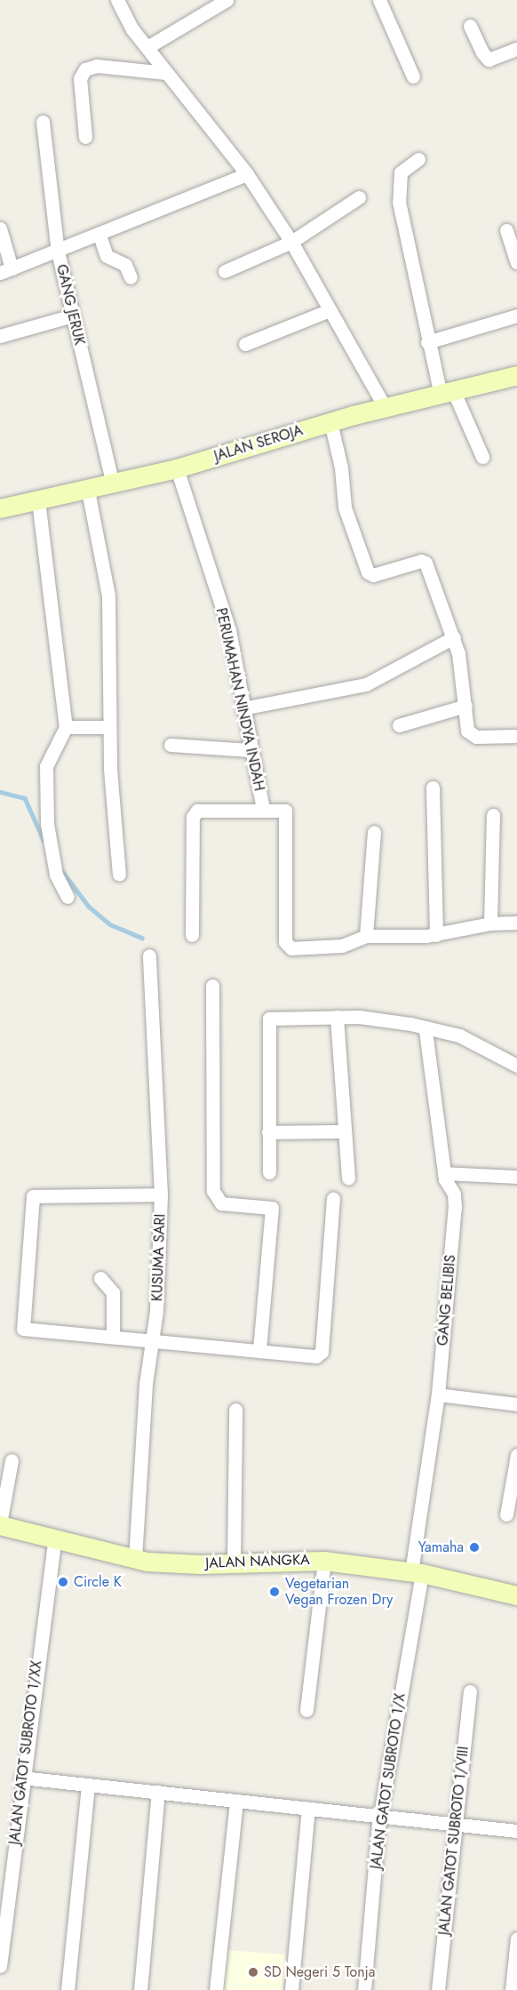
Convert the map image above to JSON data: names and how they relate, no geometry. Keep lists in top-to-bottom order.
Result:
{
  "streets": {
    "street": [
      "GANG JERUK",
      "JALAN SEROJA",
      "PERUMAHAN NINDYA INDAH",
      "KUSUMA SARI",
      "GANG BELIBIS",
      "JALAN NANGKA",
      "JALAN GATOT SUBROTO 1/XX",
      "JALAN GATOT SUBROTO 1/X",
      "JALAN GATOT SUBROTO 1/VIII"
    ]
  },
  "crossings": [
    ["GANG JERUK", "JALAN SEROJA"],
    ["JALAN SEROJA", "PERUMAHAN NINDYA INDAH"],
    ["KUSUMA SARI", "JALAN NANGKA"],
    ["GANG BELIBIS", "JALAN NANGKA"],
    ["GANG BELIBIS", "JALAN GATOT SUBROTO 1/X"],
    ["JALAN NANGKA", "JALAN GATOT SUBROTO 1/XX"],
    ["JALAN NANGKA", "JALAN GATOT SUBROTO 1/X"]
  ],
  "places": [
    "Yamaha",
    "Circle K",
    "Vegetarian Vegan Frozen Dry",
    "SD Negeri 5 Tonja"
  ]
}
